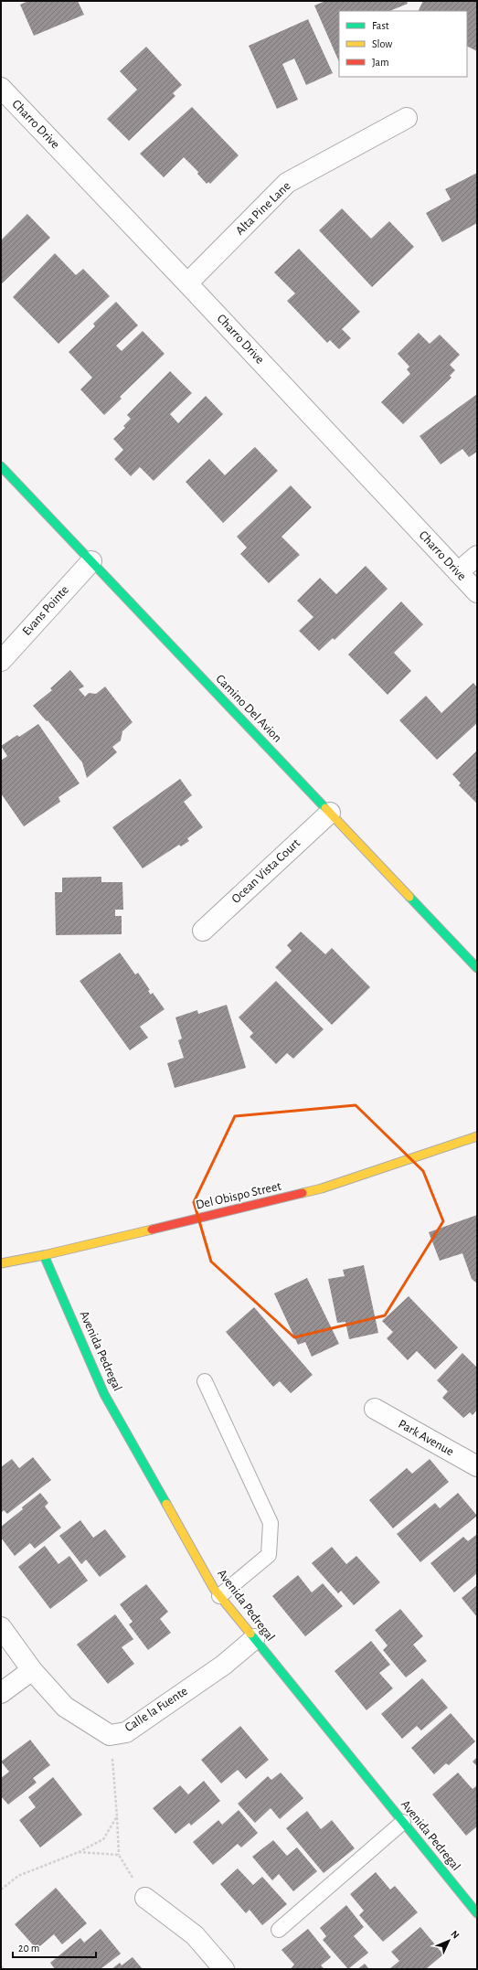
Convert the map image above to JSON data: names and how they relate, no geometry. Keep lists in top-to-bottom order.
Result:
{
  "streets": {
    "main road": ["Camino Del Avion", "Del Obispo Street", "Avenida Pedregal"],
    "street": [
      "Charro Drive",
      "Alta Pine Lane",
      "Evans Pointe",
      "Ocean Vista Court",
      "Park Avenue",
      "Calle la Fuente"
    ]
  },
  "crossings": [
    ["Charro Drive", "Alta Pine Lane"],
    ["Evans Pointe", "Camino Del Avion"],
    ["Camino Del Avion", "Ocean Vista Court"],
    ["Del Obispo Street", "Avenida Pedregal"],
    ["Avenida Pedregal", "Calle la Fuente"]
  ],
  "legend": ["Fast", "Slow", "Jam"],
  "scale_bar": "20 m",
  "north": "top right"
}
